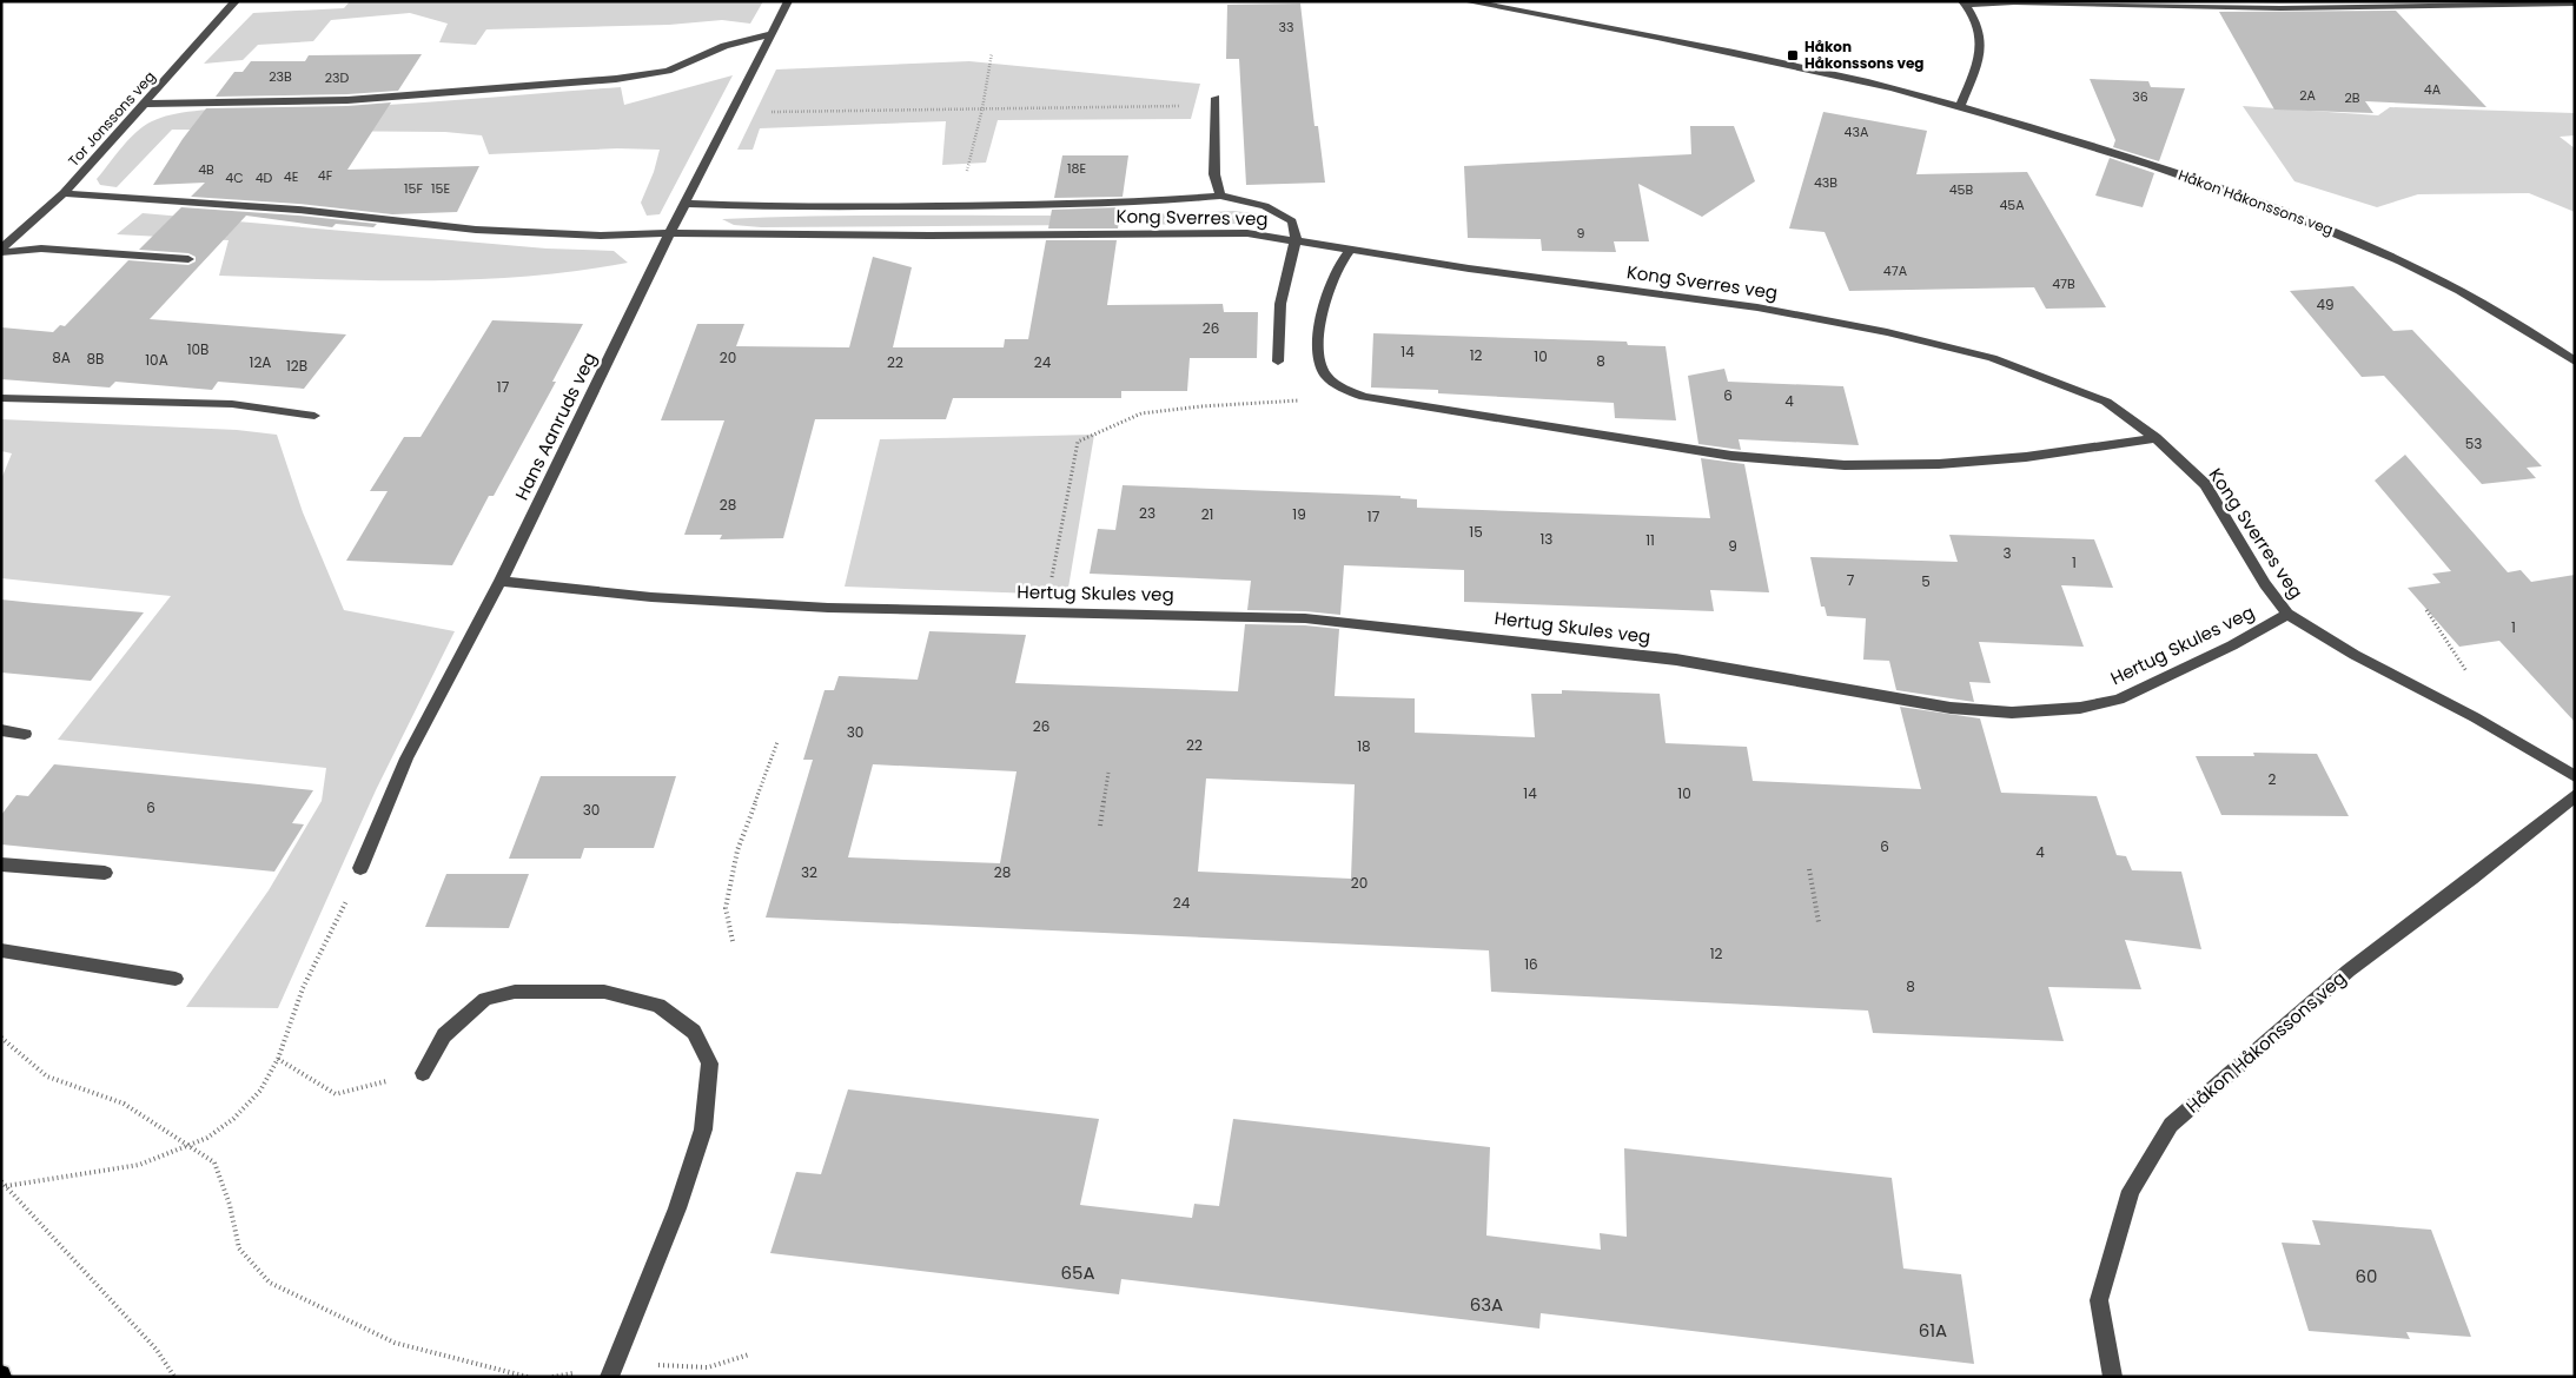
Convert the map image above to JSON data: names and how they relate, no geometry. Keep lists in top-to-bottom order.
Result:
{
  "streets": {
    "street": [
      "Tor Jonssons veg",
      "Håkon Håkonssons veg",
      "Kong Sverres veg",
      "Hans Aanruds veg",
      "Hertug Skules veg"
    ]
  },
  "crossings": [
    ["Tor Jonssons veg", "Kong Sverres veg"],
    ["Kong Sverres veg", "Hans Aanruds veg"],
    ["Kong Sverres veg", "Hertug Skules veg"],
    ["Hans Aanruds veg", "Hertug Skules veg"]
  ],
  "places": {
    "transit": ["Håkon Håkonssons veg"]
  },
  "house_numbers": [
    "33",
    "23B",
    "23D",
    "4A",
    "2A",
    "36",
    "2B",
    "43A",
    "18E",
    "4B",
    "4F",
    "4E",
    "4C",
    "4D",
    "43B",
    "15F",
    "15E",
    "45B",
    "45A",
    "9",
    "47A",
    "47B",
    "49",
    "26",
    "10B",
    "14",
    "12",
    "10",
    "8A",
    "20",
    "8B",
    "10A",
    "8",
    "12A",
    "22",
    "24",
    "12B",
    "17",
    "6",
    "4",
    "53",
    "28",
    "23",
    "21",
    "19",
    "17",
    "15",
    "13",
    "11",
    "9",
    "3",
    "1",
    "7",
    "5",
    "1",
    "26",
    "30",
    "22",
    "18",
    "2",
    "14",
    "10",
    "6",
    "30",
    "6",
    "4",
    "32",
    "28",
    "20",
    "24",
    "12",
    "16",
    "8",
    "65A",
    "60",
    "63A",
    "61A"
  ]
}
